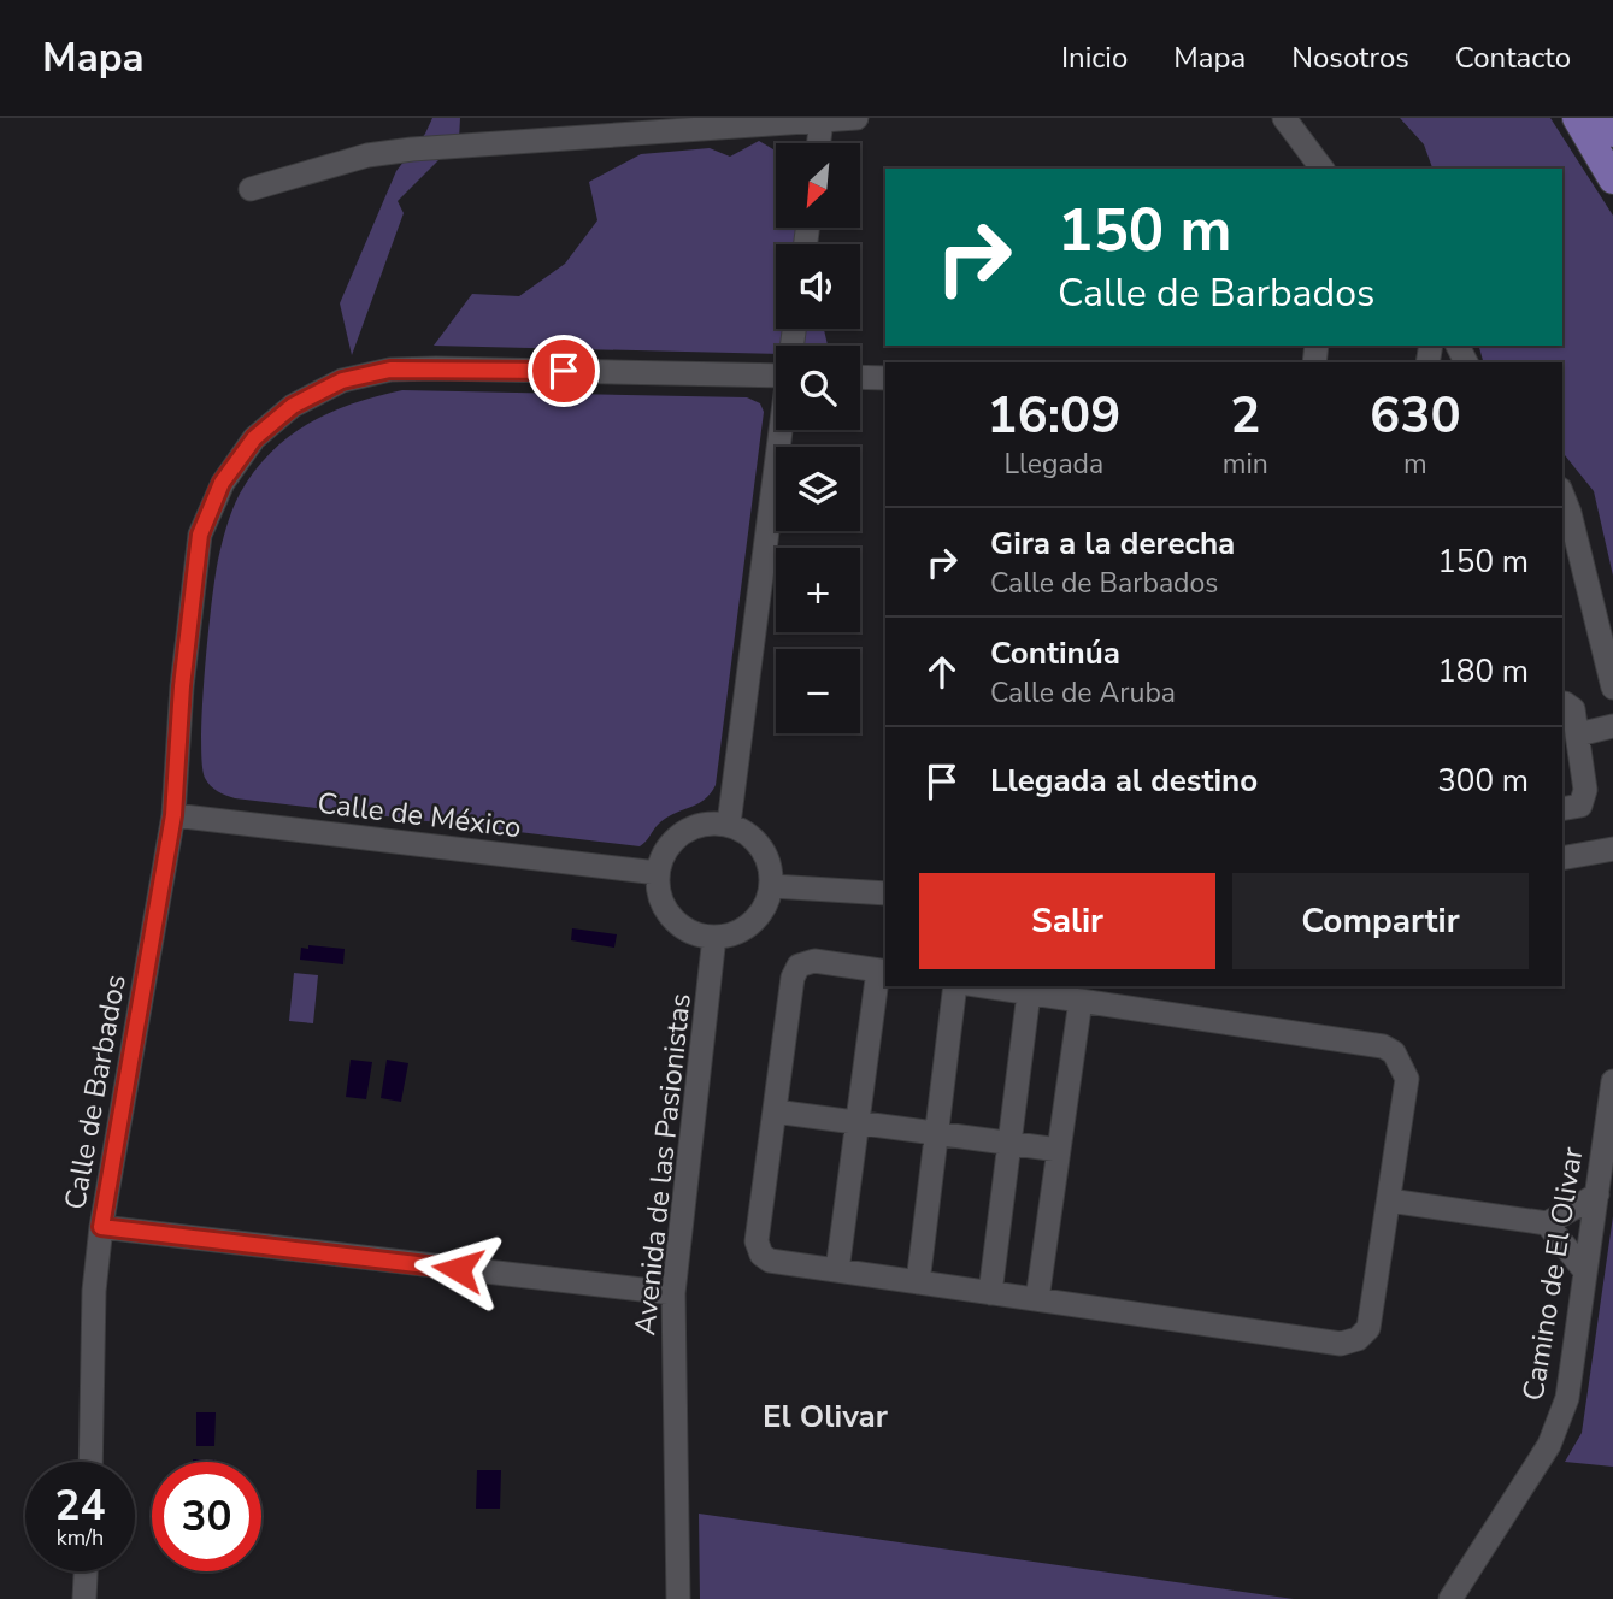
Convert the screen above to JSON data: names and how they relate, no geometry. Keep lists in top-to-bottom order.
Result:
{
  "streets": {
    "street": [
      "Calle de México",
      "Calle de Barbados",
      "Avenida de las Pasionistas",
      "Camino de El Olivar"
    ]
  },
  "crossings": [
    ["Calle de México", "Calle de Barbados"],
    ["Calle de México", "Avenida de las Pasionistas"]
  ],
  "districts": ["El Olivar"],
  "north": "bottom left",
  "page": {
    "header": "Mapa",
    "nav": [
      "Inicio",
      "Mapa",
      "Nosotros",
      "Contacto"
    ],
    "map_buttons": ["+", "−"],
    "turn": ["150 m", "Calle de Barbados"],
    "eta": [
      "16:09",
      "Llegada",
      "2",
      "min",
      "630",
      "m"
    ],
    "list": [
      {
        "name": "Gira a la derecha",
        "note": "Calle de Barbados",
        "value": "150 m"
      },
      {
        "name": "Continúa",
        "note": "Calle de Aruba",
        "value": "180 m"
      },
      {
        "name": "Llegada al destino",
        "value": "300 m"
      }
    ],
    "buttons": ["Salir", "Compartir"],
    "speed": "24 km/h",
    "limit": "30"
  }
}
